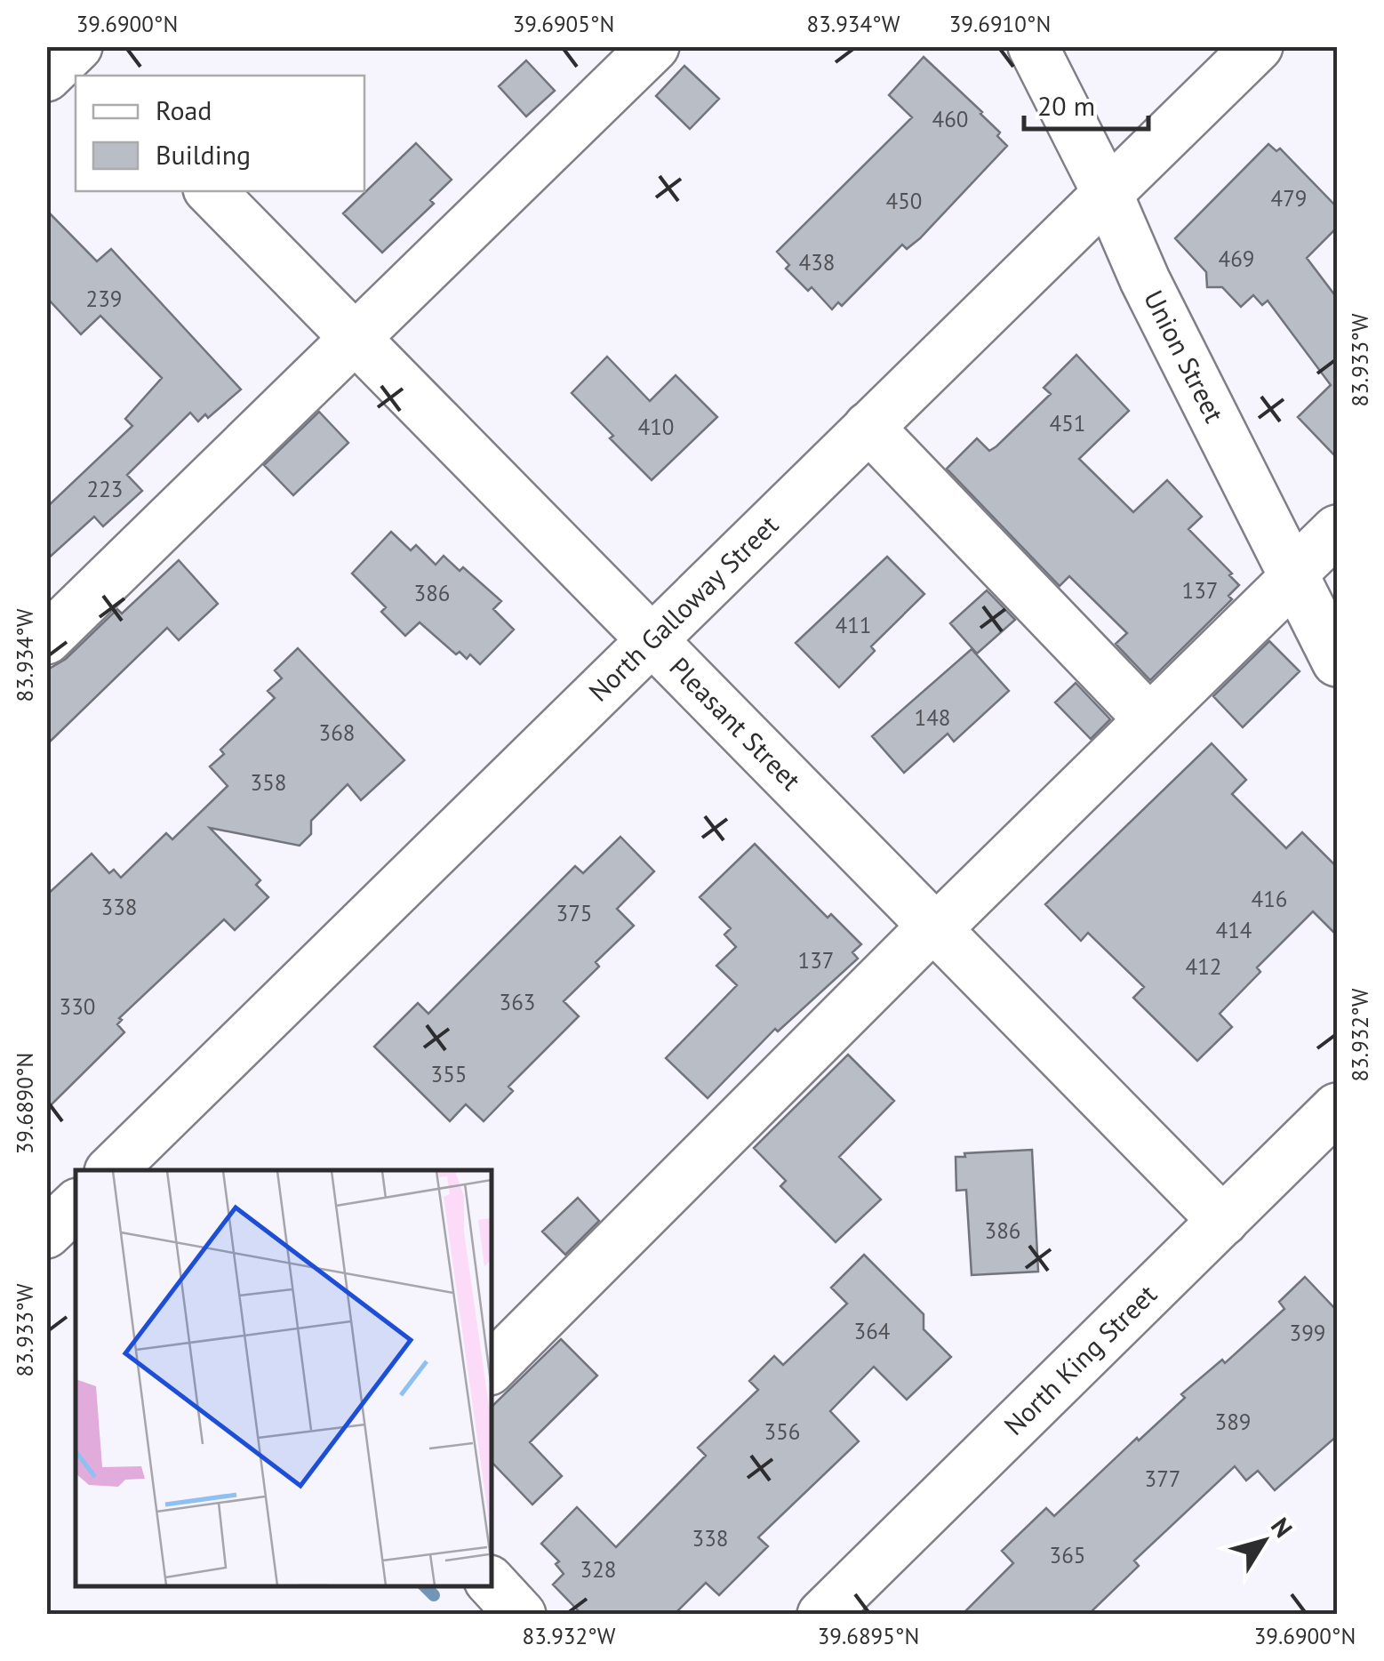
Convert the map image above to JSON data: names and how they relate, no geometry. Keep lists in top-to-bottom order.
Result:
{
  "streets": {
    "street": [
      "Union Street",
      "North Galloway Street",
      "Pleasant Street",
      "North King Street"
    ]
  },
  "crossings": [
    ["Union Street", "North Galloway Street"],
    ["North Galloway Street", "Pleasant Street"],
    ["Pleasant Street", "North King Street"]
  ],
  "house_numbers": [
    "460",
    "479",
    "450",
    "469",
    "438",
    "239",
    "451",
    "410",
    "223",
    "137",
    "386",
    "411",
    "148",
    "368",
    "358",
    "416",
    "338",
    "375",
    "414",
    "137",
    "412",
    "363",
    "330",
    "355",
    "386",
    "364",
    "399",
    "389",
    "356",
    "377",
    "338",
    "365",
    "328"
  ],
  "legend": ["Road", "Building"],
  "scale_bar": "20 m",
  "north": "top right",
  "coordinates": [
    "39.6900°N",
    "39.6905°N",
    "83.934°W",
    "39.6910°N",
    "83.933°W",
    "83.932°W",
    "39.6890°N",
    "39.6895°N"
  ]
}
